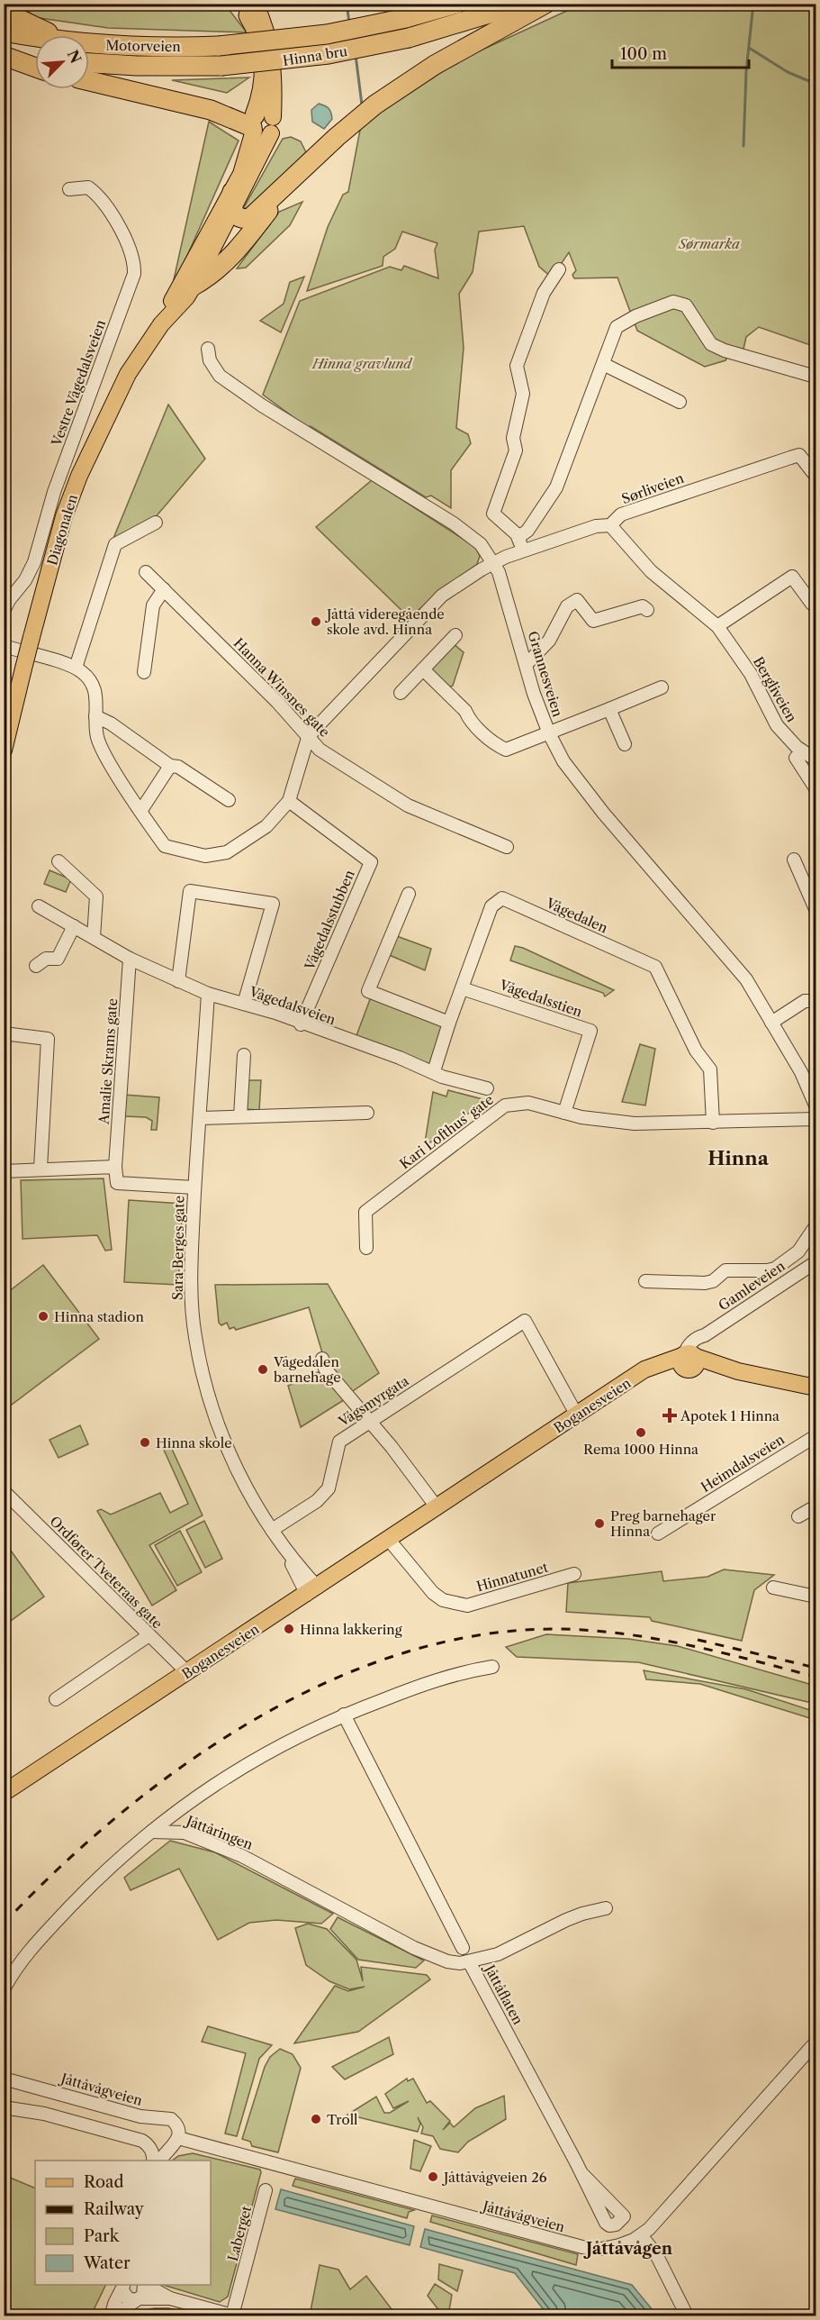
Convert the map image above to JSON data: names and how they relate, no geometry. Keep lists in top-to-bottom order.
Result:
{
  "streets": {
    "highway": ["Motorveien", "Hinna bru"],
    "main road": ["Diagonalen", "Boganesveien"],
    "street": [
      "Vestre Vågedalsveien",
      "Sørliveien",
      "Grannesveien",
      "Hanna Winsnes gate",
      "Bergliveien",
      "Vågedalen",
      "Vågedalsstubben",
      "Vågedalsstien",
      "Vågedalsveien",
      "Amalie Skrams gate",
      "Kari Lofthus' gate",
      "Sara Berges gate",
      "Gamleveien",
      "Vågsmyrgata",
      "Heimdalsveien",
      "Ordfører Tveteraas gate",
      "Hinnatunet",
      "Jåttåringen",
      "Jåttåflaten",
      "Jåttåvågveien",
      "Laberget"
    ]
  },
  "crossings": [
    ["Motorveien", "Hinna bru"],
    ["Sørliveien", "Grannesveien"],
    ["Sørliveien", "Hanna Winsnes gate"],
    ["Sørliveien", "Bergliveien"],
    ["Vågedalen", "Vågedalsstien"],
    ["Vågedalen", "Vågedalsveien"],
    ["Vågedalen", "Kari Lofthus' gate"],
    ["Vågedalsstubben", "Vågedalsveien"],
    ["Vågedalsstien", "Kari Lofthus' gate"],
    ["Vågedalsveien", "Amalie Skrams gate"],
    ["Vågedalsveien", "Sara Berges gate"],
    ["Sara Berges gate", "Vågsmyrgata"],
    ["Sara Berges gate", "Boganesveien"],
    ["Gamleveien", "Boganesveien"],
    ["Vågsmyrgata", "Boganesveien"],
    ["Boganesveien", "Ordfører Tveteraas gate"],
    ["Boganesveien", "Hinnatunet"],
    ["Jåttåringen", "Jåttåflaten"]
  ],
  "districts": ["Hinna", "Jåttåvågen"],
  "parks": ["Sørmarka", "Hinna gravlund"],
  "places": {
    "other": [
      "Jåttå videregående skole avd. Hinna",
      "Hinna stadion",
      "Vågedalen barnehage",
      "Rema 1000 Hinna",
      "Hinna skole",
      "Preg barnehager Hinna",
      "Hinna lakkering",
      "Troll",
      "Jåttåvågveien 26"
    ],
    "health": ["Apotek 1 Hinna"]
  },
  "legend": [
    "Road",
    "Railway",
    "Park",
    "Water"
  ],
  "scale_bar": "100 m",
  "north": "top right"
}
